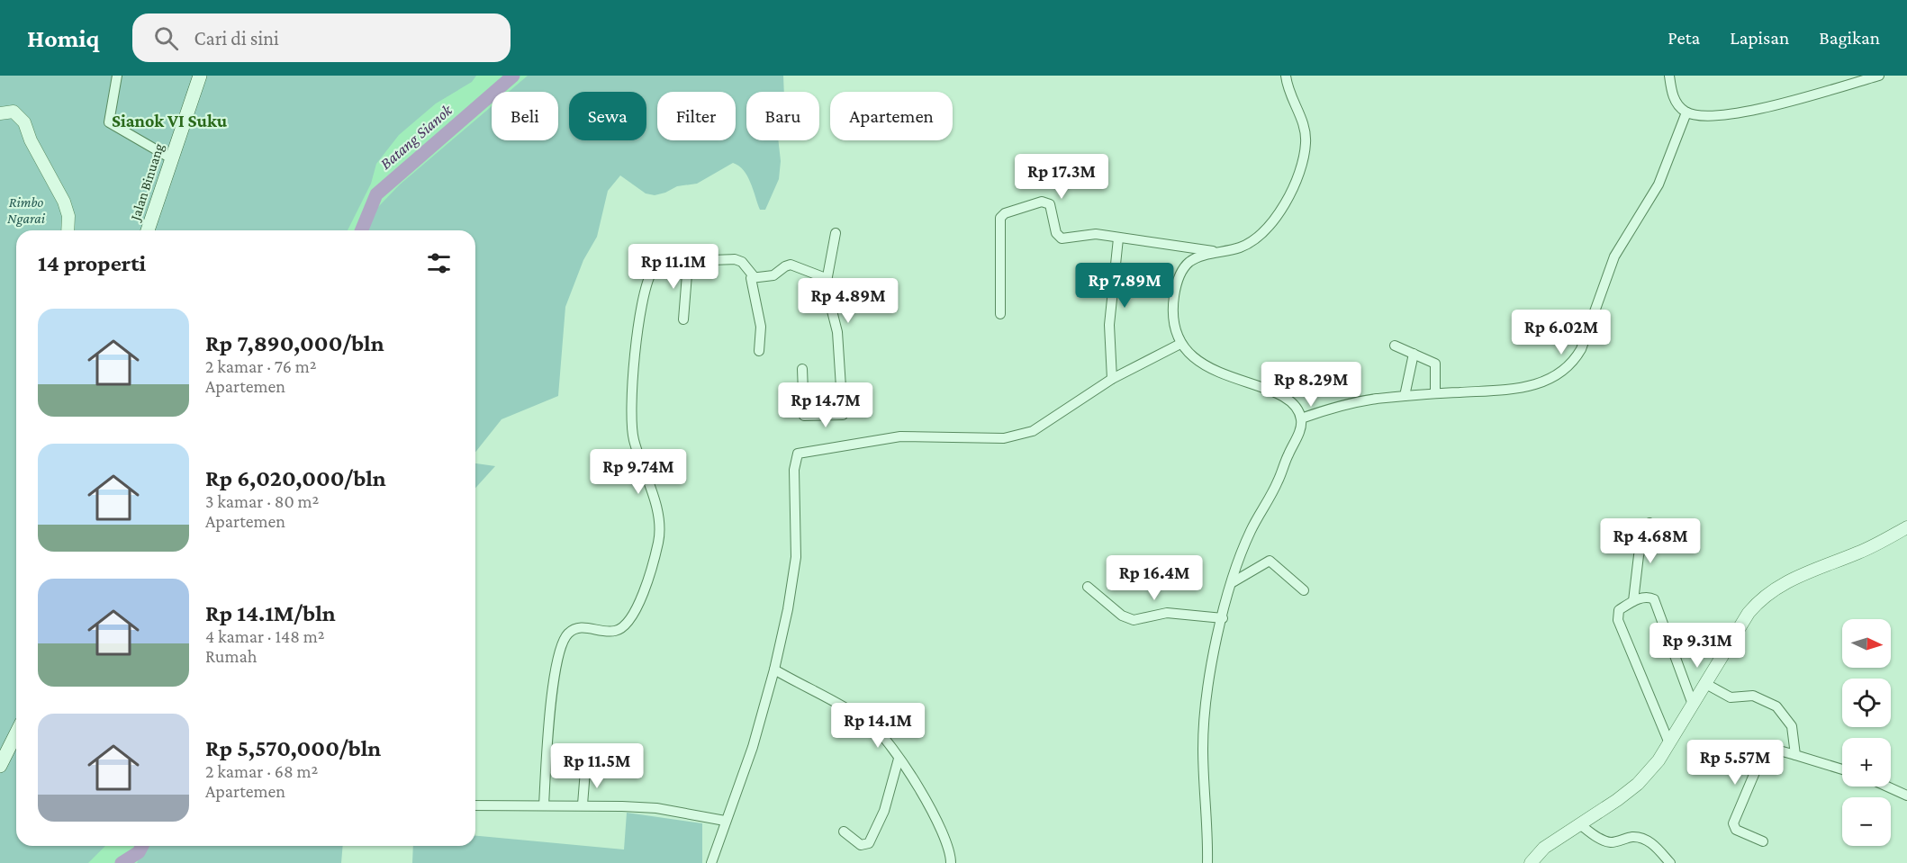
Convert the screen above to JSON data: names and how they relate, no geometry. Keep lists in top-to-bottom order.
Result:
{
  "streets": {
    "main road": ["Jalan Binuang"]
  },
  "districts": ["Sianok VI Suku"],
  "water": ["Batang Sianok"],
  "parks": ["Rimbo Ngarai"],
  "north": "right",
  "page": {
    "header": "Homiq",
    "search": "Cari di sini",
    "nav": ["Peta", "Lapisan", "Bagikan"],
    "chip": [
      "Beli",
      "Sewa",
      "Filter",
      "Baru",
      "Apartemen"
    ],
    "price": [
      "Rp 17.3M",
      "Rp 11.1M",
      "Rp 7.89M",
      "Rp 4.89M",
      "Rp 6.02M",
      "Rp 8.29M",
      "Rp 14.7M",
      "Rp 9.74M",
      "Rp 4.68M",
      "Rp 16.4M",
      "Rp 9.31M",
      "Rp 14.1M",
      "Rp 5.57M",
      "Rp 11.5M"
    ],
    "heading": "14 properti",
    "list": [
      {
        "name": "Rp 7,890,000/bln",
        "note": "2 kamar · 76 m² · Apartemen"
      },
      {
        "name": "Rp 6,020,000/bln",
        "note": "3 kamar · 80 m² · Apartemen"
      },
      {
        "name": "Rp 14.1M/bln",
        "note": "4 kamar · 148 m² · Rumah"
      },
      {
        "name": "Rp 5,570,000/bln",
        "note": "2 kamar · 68 m² · Apartemen"
      }
    ],
    "map_buttons": ["+", "−"]
  }
}
